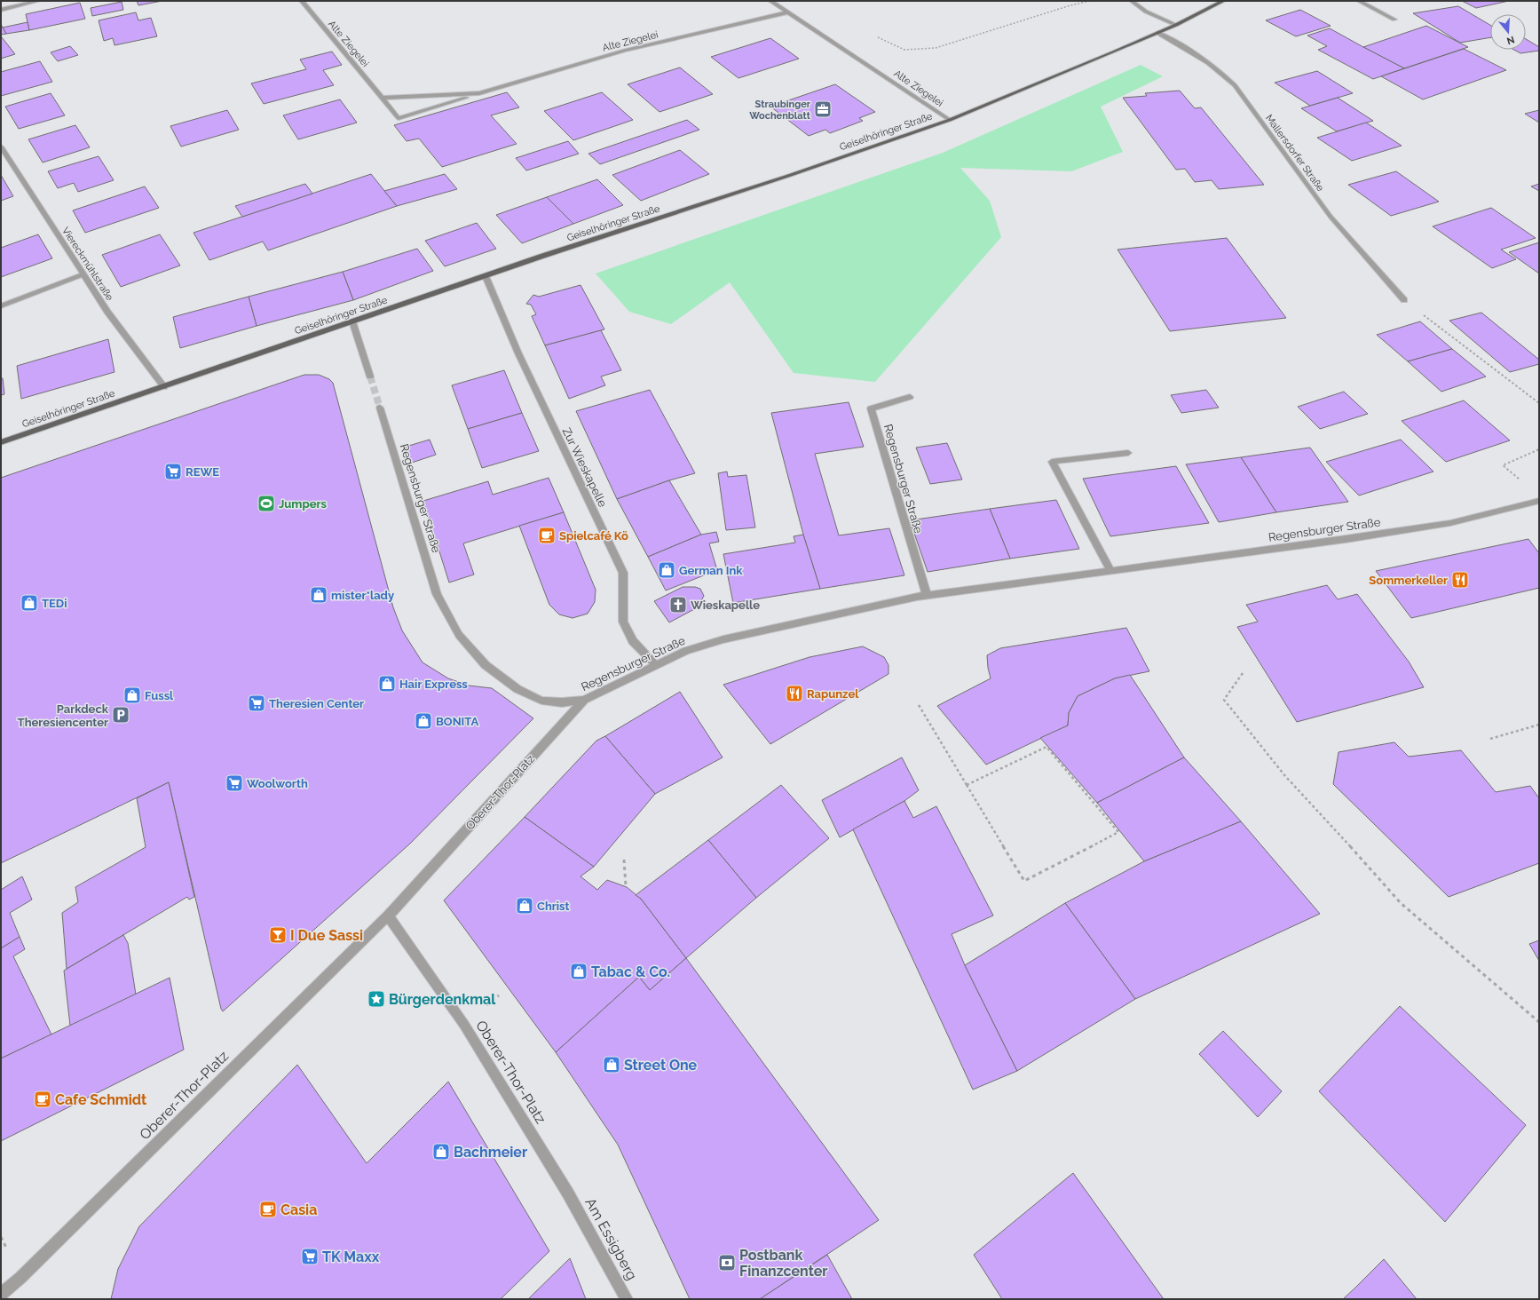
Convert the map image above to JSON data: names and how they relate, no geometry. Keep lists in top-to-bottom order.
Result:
{
  "streets": {
    "main road": ["Geiselhöringer Straße"],
    "street": [
      "Alte Ziegelei",
      "Mallersdorfer Straße",
      "Viereckmühlstraße",
      "Zur Wieskapelle",
      "Regensburger Straße",
      "Oberer-Thor-Platz",
      "Am Essigberg"
    ]
  },
  "crossings": [
    ["Alte Ziegelei", "Geiselhöringer Straße"],
    ["Geiselhöringer Straße", "Mallersdorfer Straße"],
    ["Geiselhöringer Straße", "Viereckmühlstraße"],
    ["Geiselhöringer Straße", "Zur Wieskapelle"],
    ["Zur Wieskapelle", "Regensburger Straße"],
    ["Regensburger Straße", "Oberer-Thor-Platz"],
    ["Oberer-Thor-Platz", "Am Essigberg"]
  ],
  "places": {
    "office": ["Straubinger Wochenblatt"],
    "supermarket": [
      "REWE",
      "Theresien Center",
      "Woolworth",
      "TK Maxx"
    ],
    "sports": ["Jumpers"],
    "cafe": ["Spielcafé Kö", "Cafe Schmidt", "Casia"],
    "shop": [
      "German Ink",
      "mister*lady",
      "TEDi",
      "Hair Express",
      "Fussl",
      "BONITA",
      "Christ",
      "Tabac & Co.",
      "Street One",
      "Bachmeier"
    ],
    "restaurant": ["Sommerkeller", "Rapunzel"],
    "church": ["Wieskapelle"],
    "parking": ["Parkdeck Theresiencenter"],
    "bar": ["I Due Sassi"],
    "place": ["Bürgerdenkmal"],
    "bank": ["Postbank Finanzcenter"]
  },
  "north": "bottom"
}
